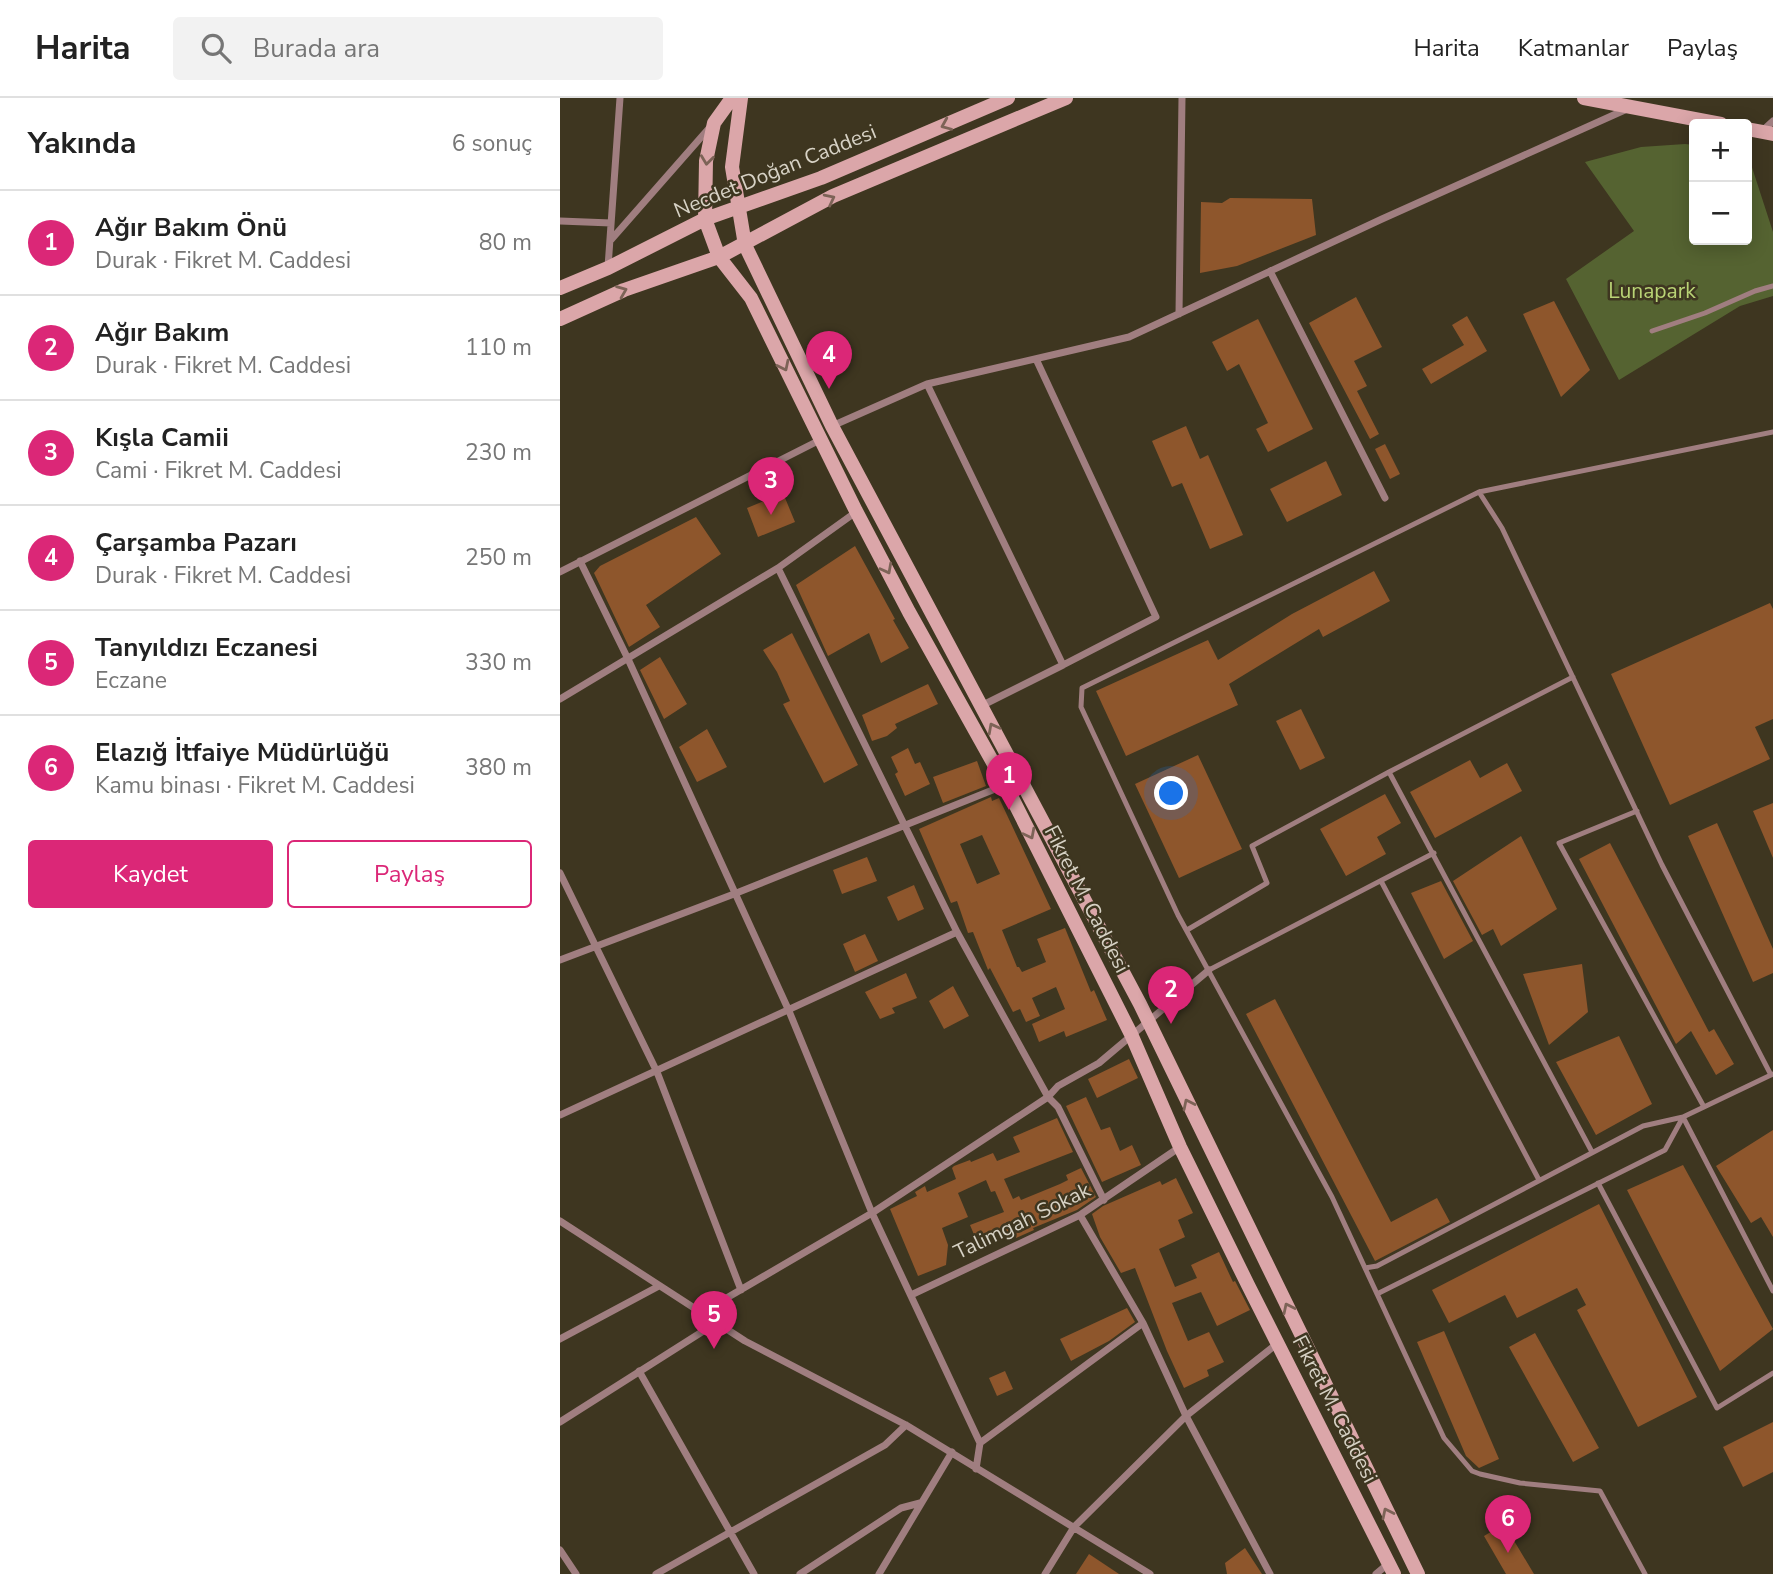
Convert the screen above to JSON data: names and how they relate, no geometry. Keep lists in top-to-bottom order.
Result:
{
  "streets": {
    "main road": ["Necdet Doğan Caddesi", "Fikret M. Caddesi"],
    "street": ["Talimgah Sokak"]
  },
  "crossings": [
    ["Necdet Doğan Caddesi", "Fikret M. Caddesi"],
    ["Fikret M. Caddesi", "Talimgah Sokak"]
  ],
  "parks": ["Lunapark"],
  "page": {
    "header": "Harita",
    "search": "Burada ara",
    "nav": ["Harita", "Katmanlar", "Paylaş"],
    "heading": ["Yakında", "6 sonuç"],
    "map_buttons": ["+", "−"],
    "list": [
      {
        "mark": "1",
        "name": "Ağır Bakım Önü",
        "note": "Durak · Fikret M. Caddesi",
        "value": "80 m"
      },
      {
        "mark": "2",
        "name": "Ağır Bakım",
        "note": "Durak · Fikret M. Caddesi",
        "value": "110 m"
      },
      {
        "mark": "3",
        "name": "Kışla Camii",
        "note": "Cami · Fikret M. Caddesi",
        "value": "230 m"
      },
      {
        "mark": "4",
        "name": "Çarşamba Pazarı",
        "note": "Durak · Fikret M. Caddesi",
        "value": "250 m"
      },
      {
        "mark": "5",
        "name": "Tanyıldızı Eczanesi",
        "note": "Eczane",
        "value": "330 m"
      },
      {
        "mark": "6",
        "name": "Elazığ İtfaiye Müdürlüğü",
        "note": "Kamu binası · Fikret M. Caddesi",
        "value": "380 m"
      }
    ],
    "pins": [
      "4",
      "3",
      "1",
      "2",
      "5",
      "6"
    ],
    "buttons": ["Kaydet", "Paylaş"]
  }
}
